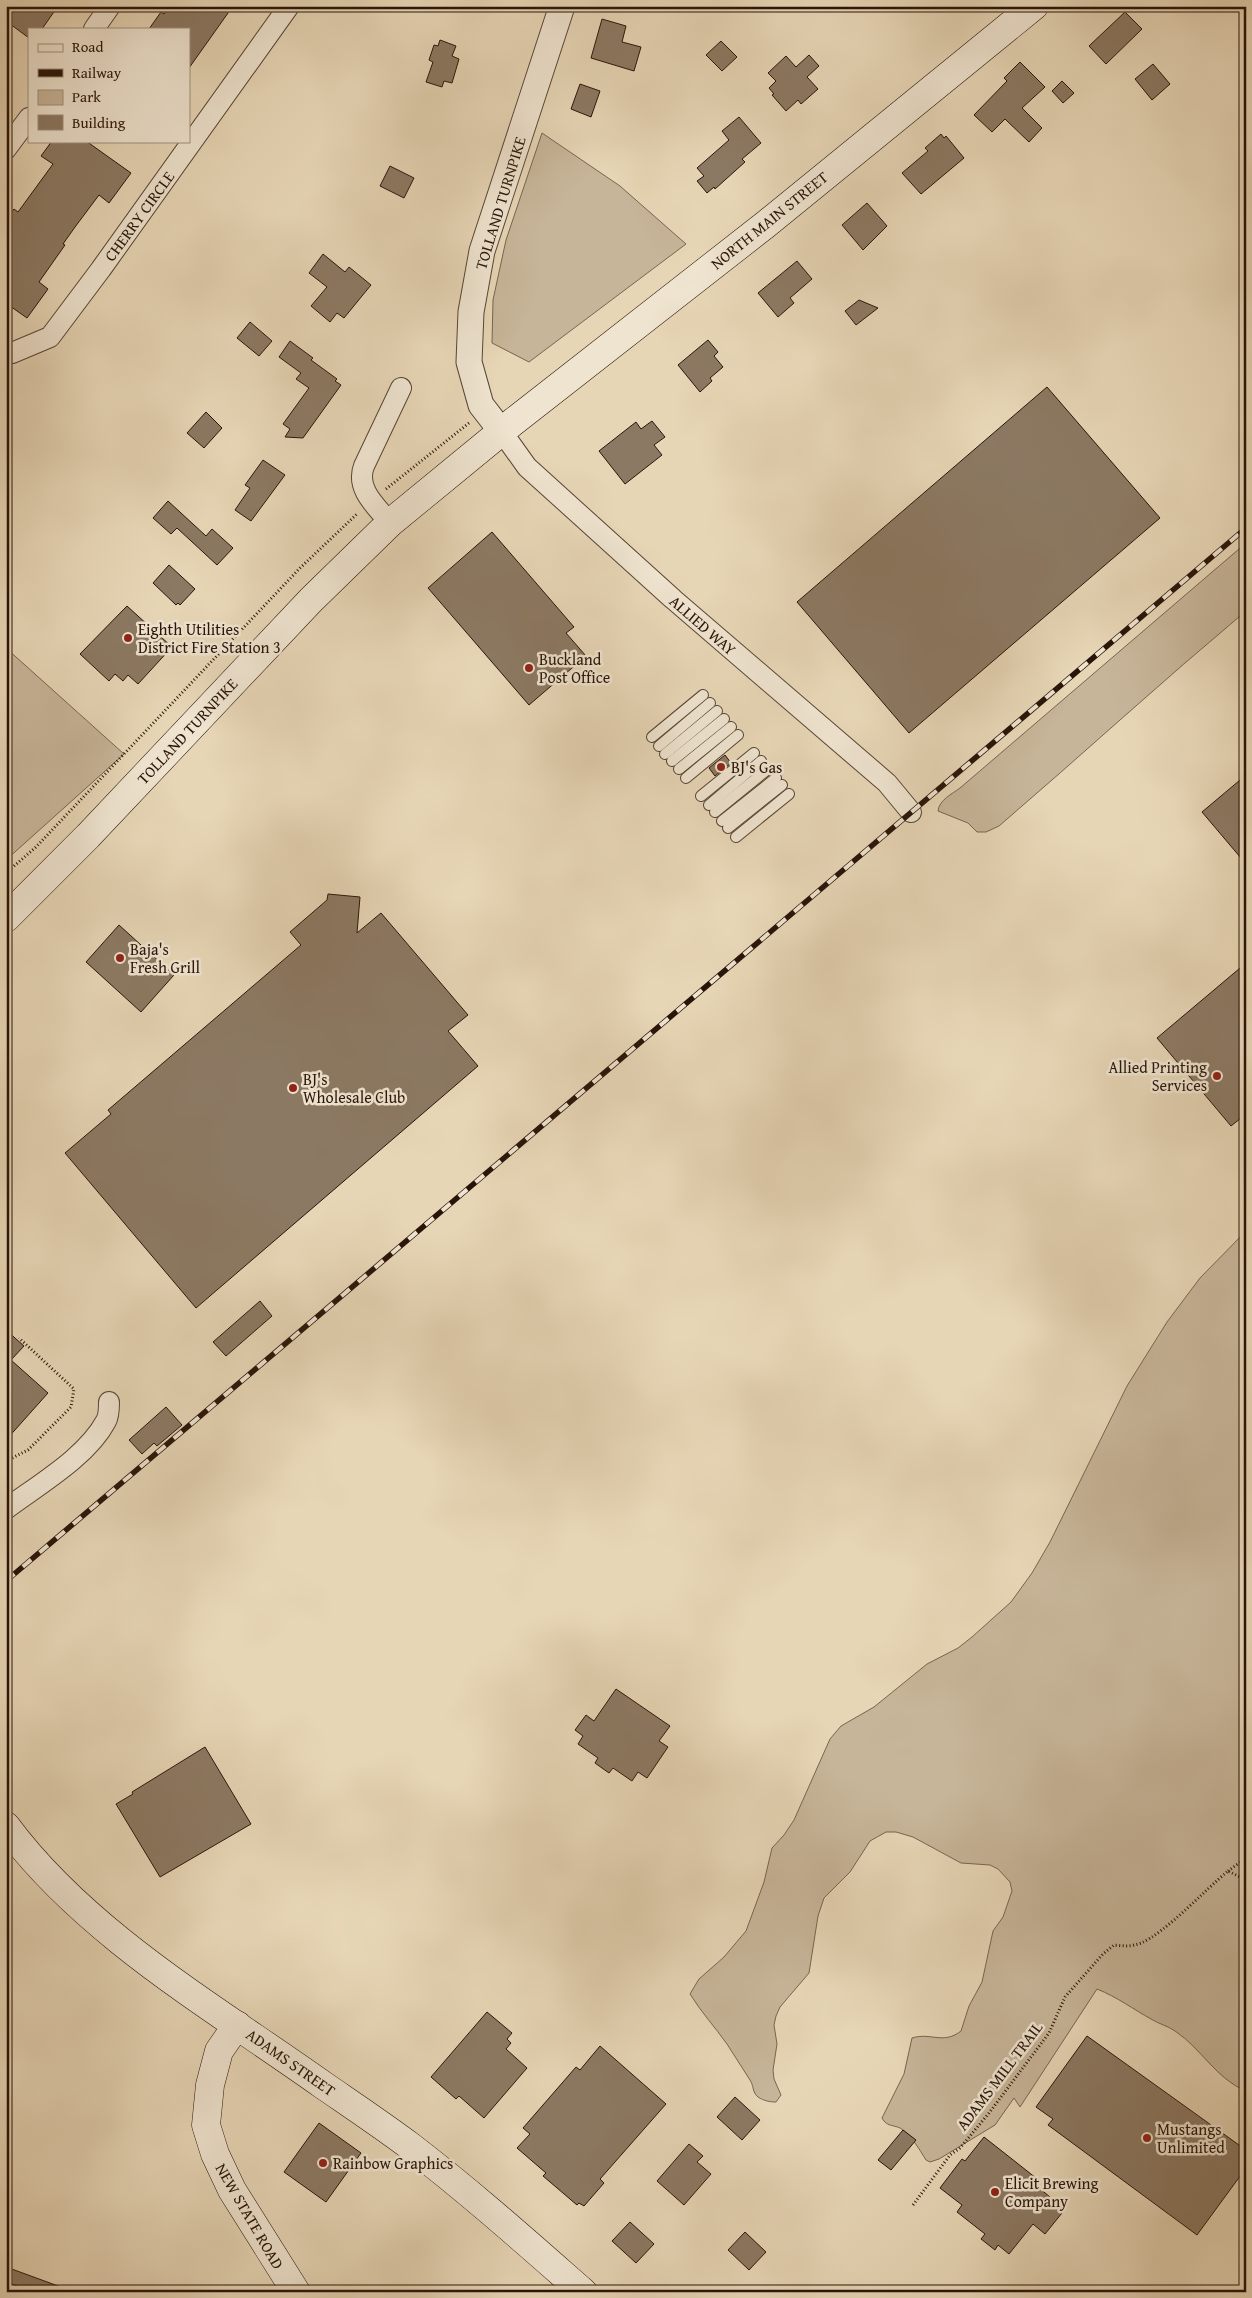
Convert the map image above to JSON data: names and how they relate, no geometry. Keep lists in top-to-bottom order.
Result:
{
  "streets": {
    "main road": [
      "TOLLAND TURNPIKE",
      "NORTH MAIN STREET",
      "ADAMS STREET",
      "NEW STATE ROAD"
    ],
    "street": ["CHERRY CIRCLE", "ALLIED WAY"],
    "path": ["ADAMS MILL TRAIL"]
  },
  "crossings": [
    ["TOLLAND TURNPIKE", "NORTH MAIN STREET"],
    ["TOLLAND TURNPIKE", "ALLIED WAY"],
    ["NORTH MAIN STREET", "ALLIED WAY"],
    ["ADAMS STREET", "NEW STATE ROAD"]
  ],
  "places": [
    "Eighth Utilities District Fire Station 3",
    "Buckland Post Office",
    "BJ's Gas",
    "Baja's Fresh Grill",
    "Allied Printing Services",
    "BJ's Wholesale Club",
    "Mustangs Unlimited",
    "Rainbow Graphics",
    "Elicit Brewing Company"
  ],
  "legend": [
    "Road",
    "Railway",
    "Park",
    "Building"
  ]
}
